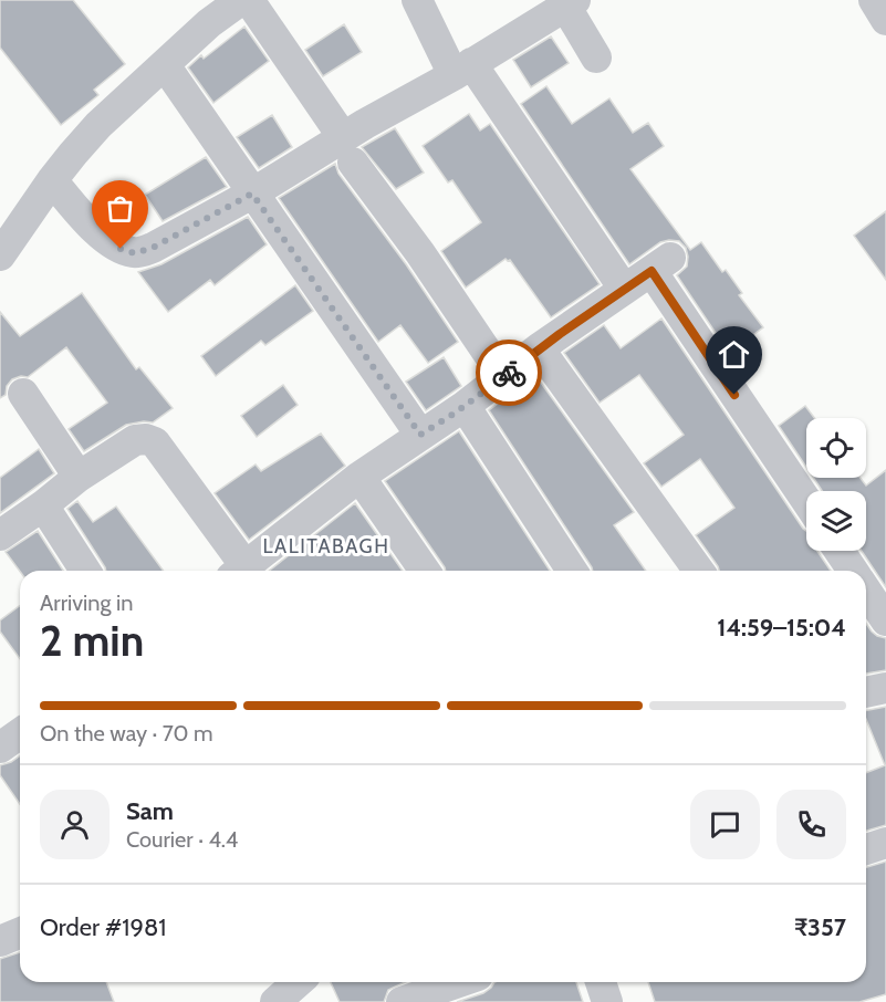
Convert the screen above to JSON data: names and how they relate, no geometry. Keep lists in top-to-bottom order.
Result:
{
  "districts": ["LALITABAGH"],
  "page": {
    "heading": ["2 min", "Arriving in", "14:59–15:04"],
    "panel": [
      "Sam",
      "Courier · 4.4",
      "Order #1981",
      "₹357"
    ],
    "bar": "On the way · 70 m"
  }
}
